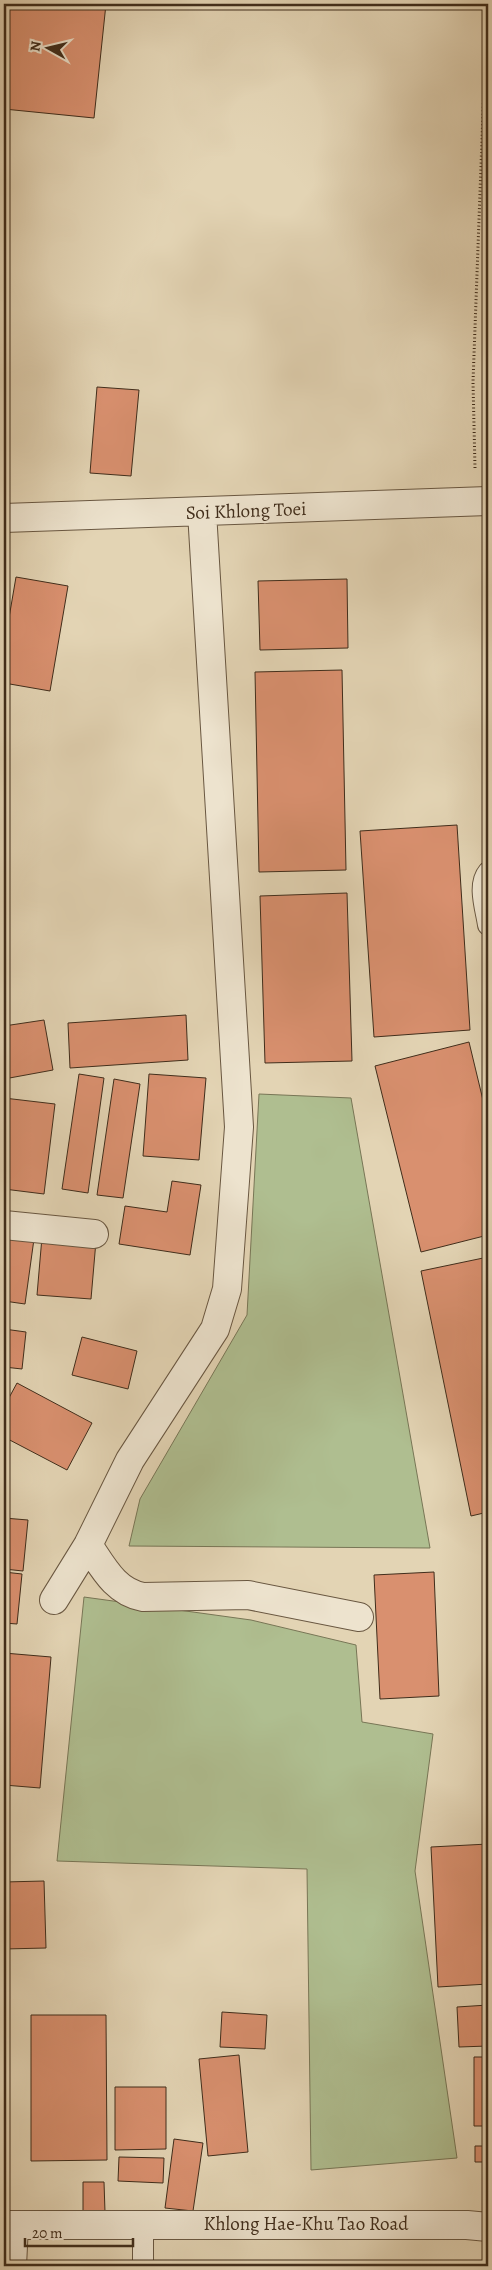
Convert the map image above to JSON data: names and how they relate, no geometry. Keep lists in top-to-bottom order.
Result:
{
  "streets": {
    "street": ["Soi Khlong Toei", "Khlong Hae-Khu Tao Road"]
  },
  "scale_bar": "20 m",
  "north": "left"
}
